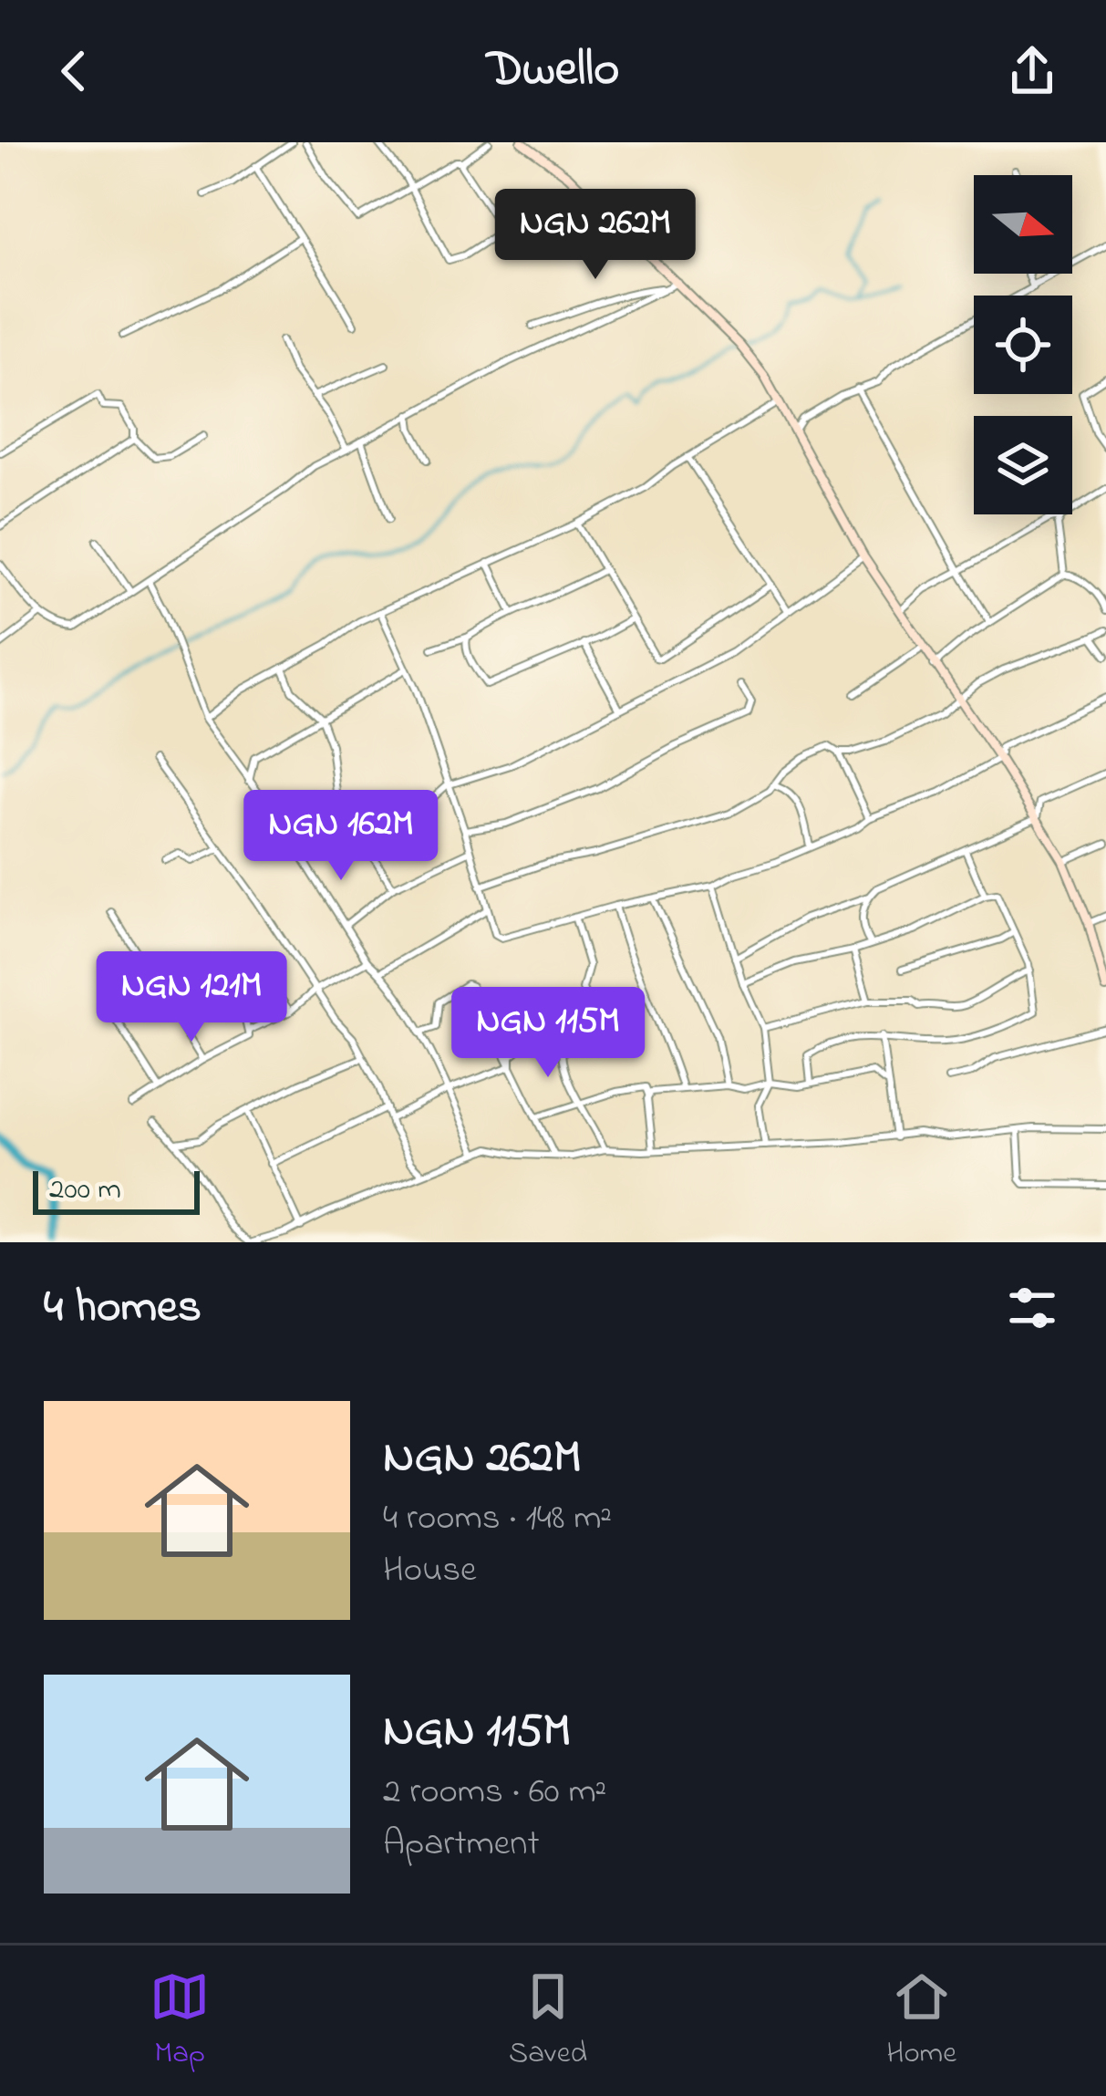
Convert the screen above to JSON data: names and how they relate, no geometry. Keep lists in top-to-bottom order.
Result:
{
  "scale_bar": "200 m",
  "north": "right",
  "page": {
    "header": "Dwello",
    "price": [
      "NGN 262M",
      "NGN 162M",
      "NGN 121M",
      "NGN 115M"
    ],
    "scale": "200 m",
    "heading": "4 homes",
    "list": [
      {
        "name": "NGN 262M",
        "note": "4 rooms · 148 m² · House"
      },
      {
        "name": "NGN 115M",
        "note": "2 rooms · 60 m² · Apartment"
      }
    ],
    "tabs": ["Map", "Saved", "Home"]
  }
}
